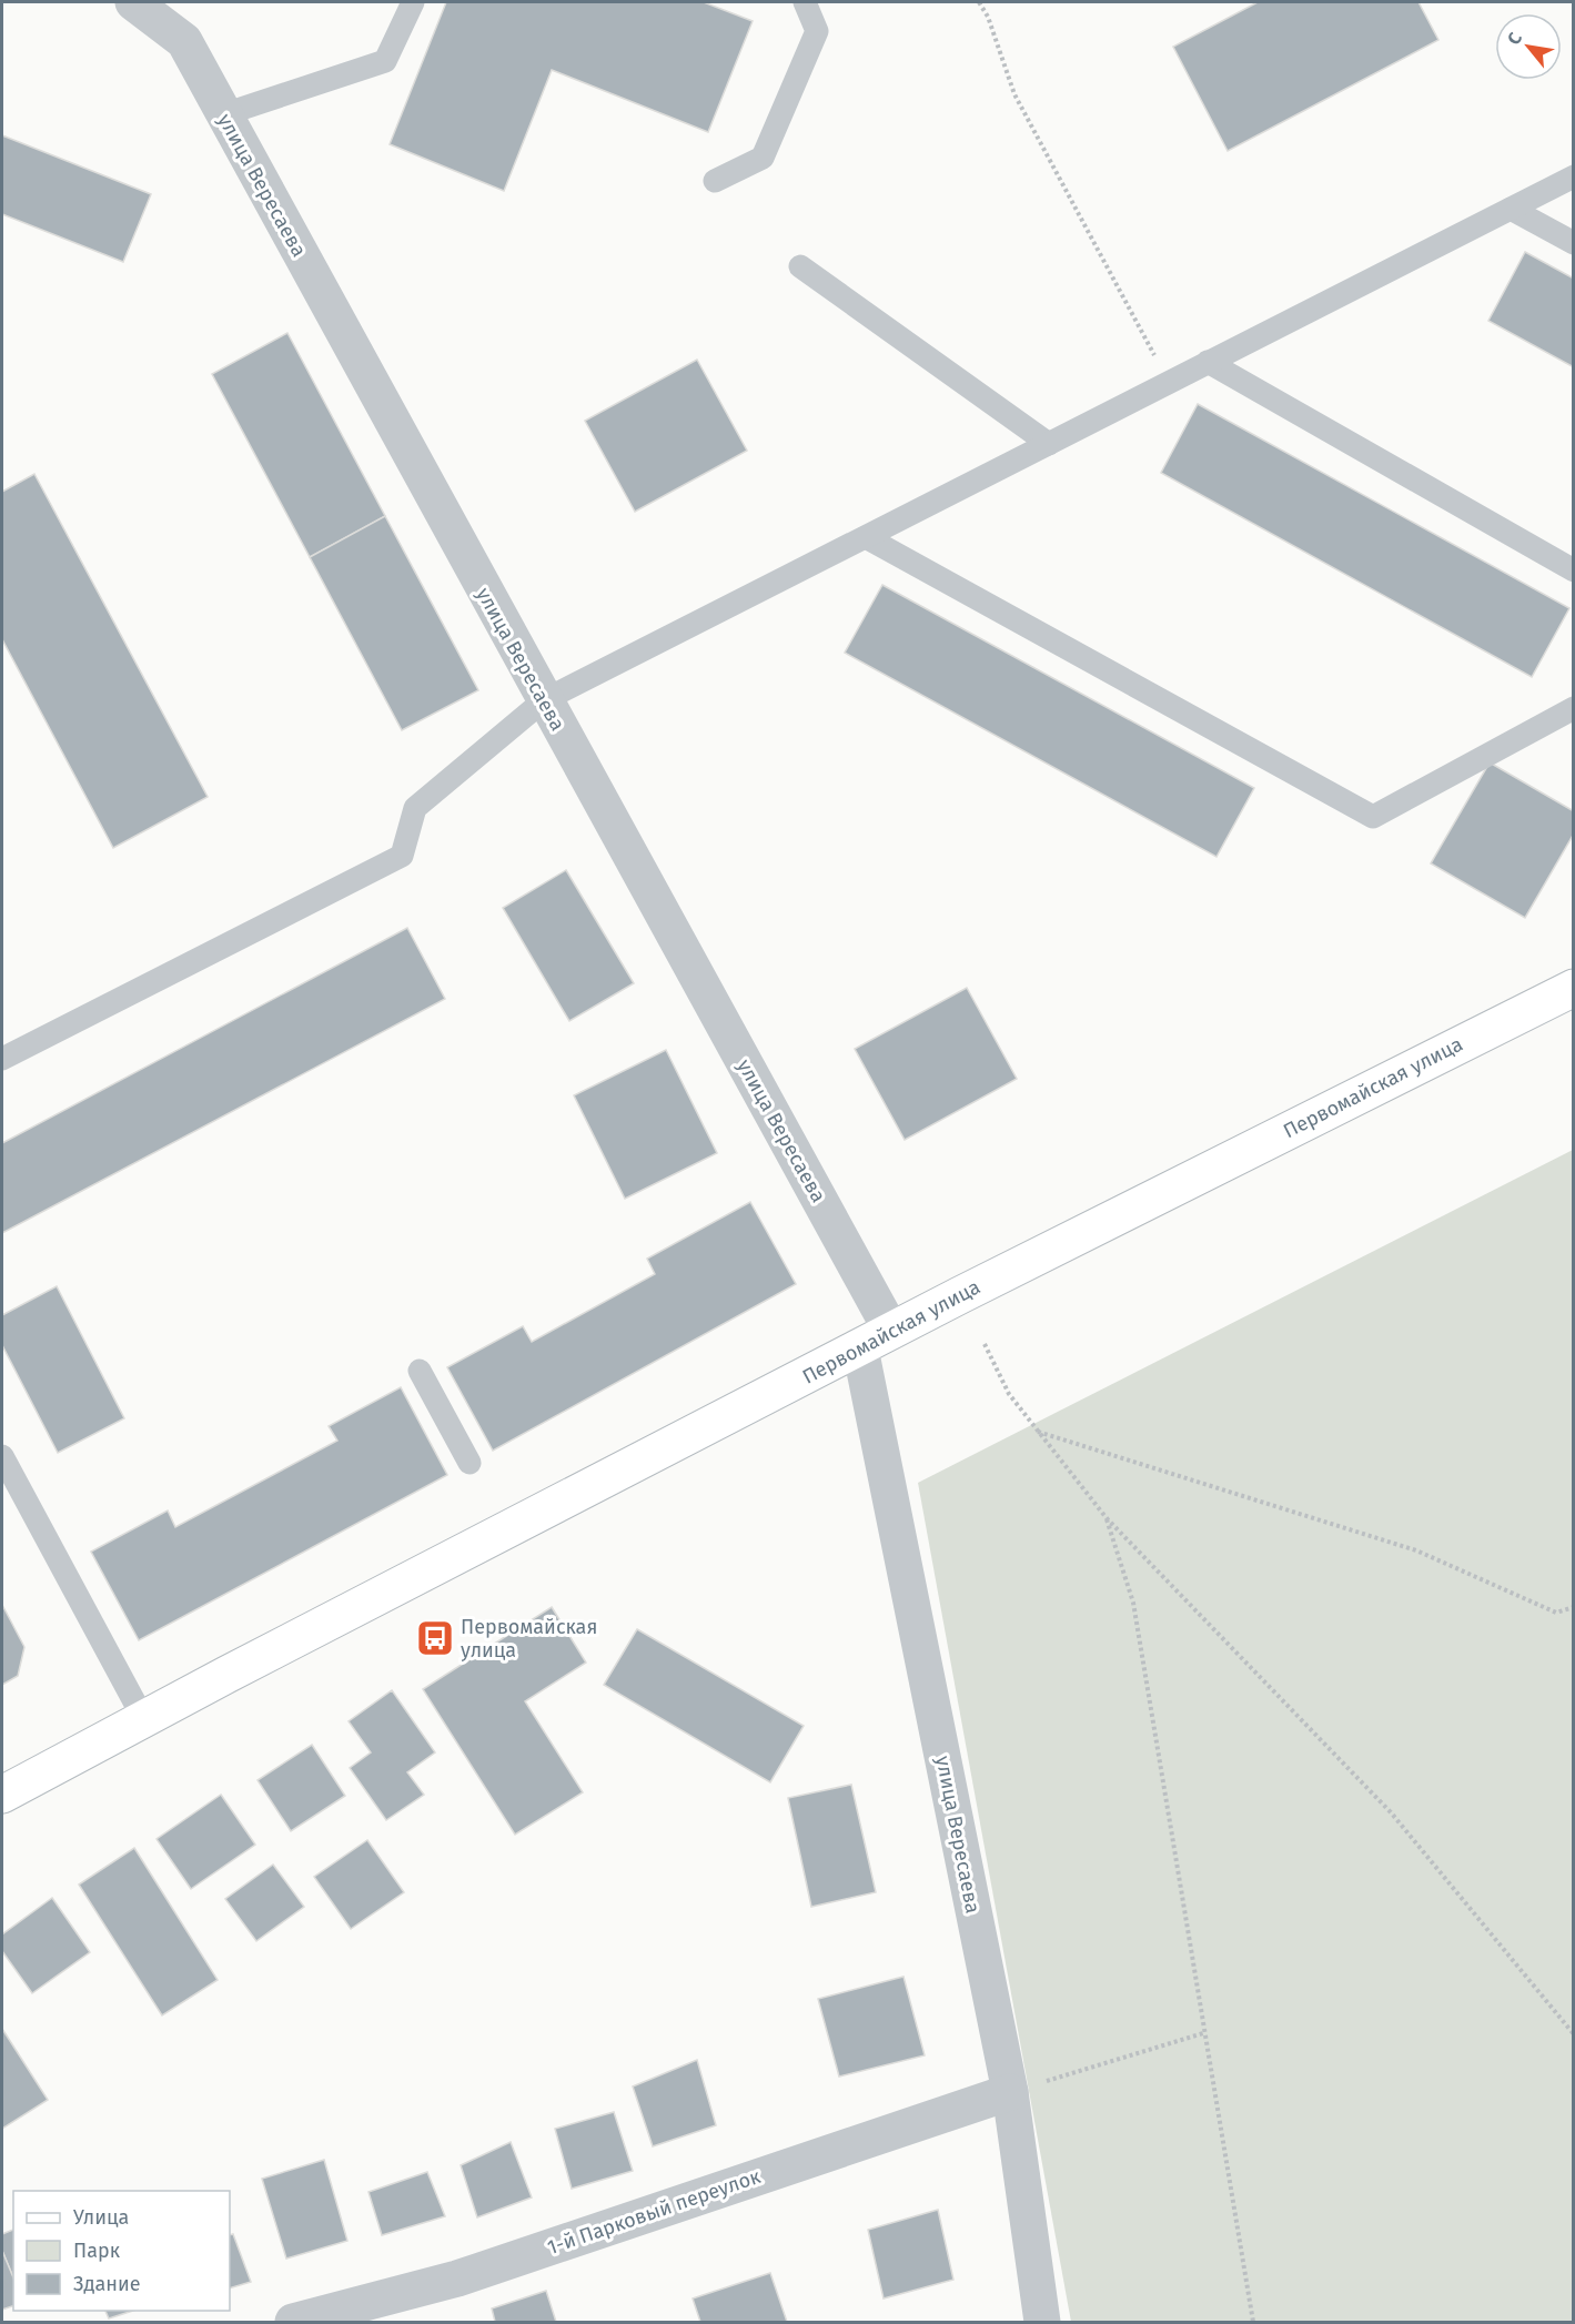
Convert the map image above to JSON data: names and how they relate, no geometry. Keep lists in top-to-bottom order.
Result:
{
  "streets": {
    "main road": ["Первомайская улица"],
    "street": ["улица Вересаева", "1-й Парковый переулок"]
  },
  "crossings": [
    ["улица Вересаева", "Первомайская улица"],
    ["улица Вересаева", "1-й Парковый переулок"]
  ],
  "places": {
    "bus stop": ["Первомайская улица"]
  },
  "legend": ["Улица", "Парк", "Здание"],
  "north": "top left"
}
